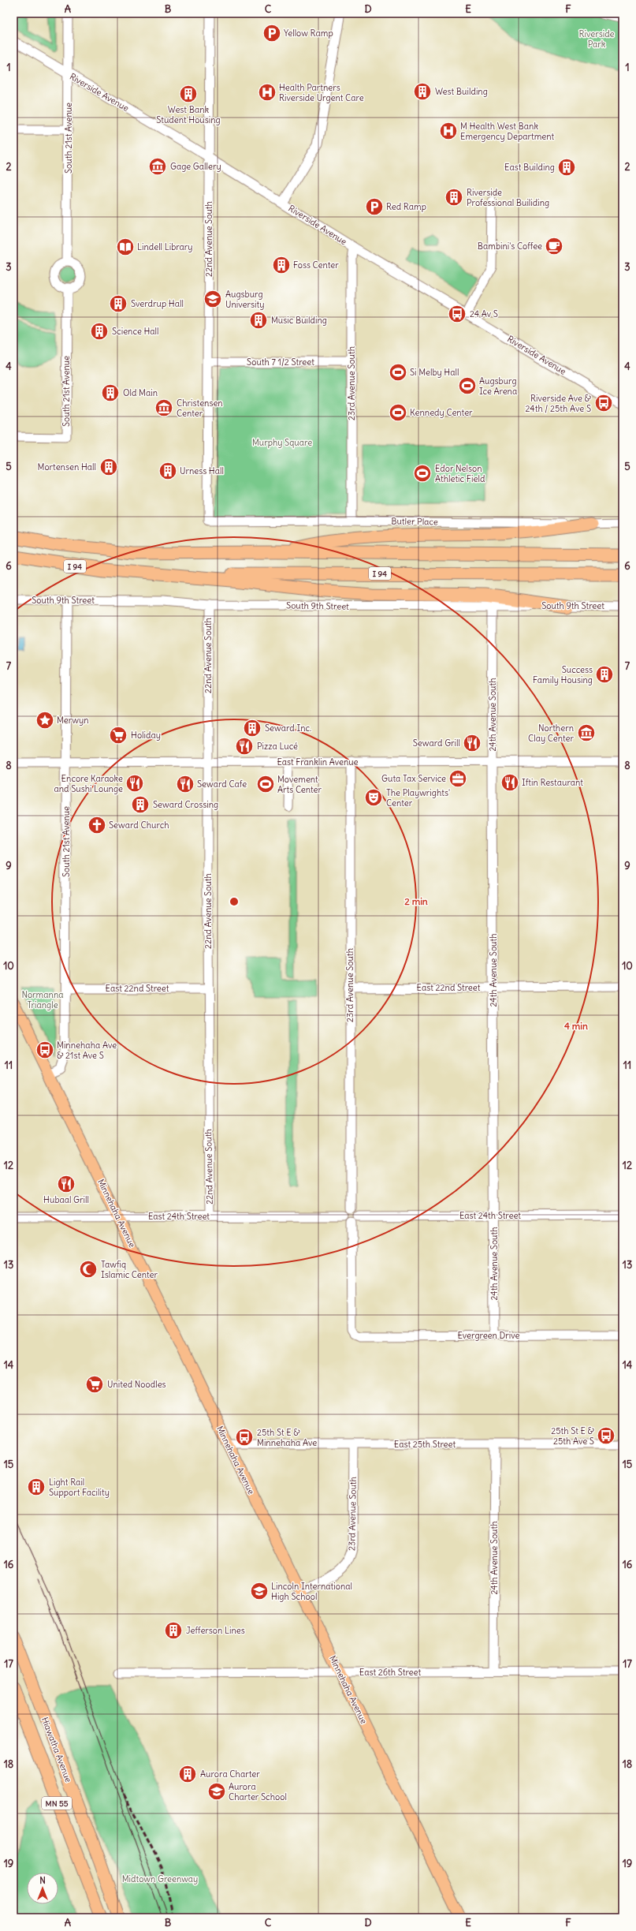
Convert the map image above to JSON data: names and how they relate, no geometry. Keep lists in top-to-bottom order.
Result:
{
  "streets": {
    "highway": ["I 94", "Hiawatha Avenue", "MN 55"],
    "main road": ["Minnehaha Avenue"],
    "street": [
      "Riverside Avenue",
      "South 21st Avenue",
      "22nd Avenue South",
      "South 7 1/2 Street",
      "23rd Avenue South",
      "Butler Place",
      "South 9th Street",
      "24th Avenue South",
      "East Franklin Avenue",
      "East 22nd Street",
      "East 24th Street",
      "Evergreen Drive",
      "East 25th Street",
      "East 26th Street"
    ]
  },
  "crossings": [
    ["Riverside Avenue", "South 21st Avenue"],
    ["Riverside Avenue", "22nd Avenue South"],
    ["Riverside Avenue", "23rd Avenue South"],
    ["South 21st Avenue", "South 9th Street"],
    ["South 21st Avenue", "East Franklin Avenue"],
    ["South 21st Avenue", "East 22nd Street"],
    ["South 21st Avenue", "Minnehaha Avenue"],
    ["22nd Avenue South", "South 7 1/2 Street"],
    ["22nd Avenue South", "Butler Place"],
    ["22nd Avenue South", "South 9th Street"],
    ["22nd Avenue South", "East Franklin Avenue"],
    ["22nd Avenue South", "East 22nd Street"],
    ["22nd Avenue South", "East 24th Street"],
    ["South 7 1/2 Street", "23rd Avenue South"],
    ["23rd Avenue South", "Butler Place"],
    ["23rd Avenue South", "East Franklin Avenue"],
    ["23rd Avenue South", "East 22nd Street"],
    ["23rd Avenue South", "Minnehaha Avenue"],
    ["23rd Avenue South", "East 24th Street"],
    ["23rd Avenue South", "Evergreen Drive"],
    ["23rd Avenue South", "East 25th Street"],
    ["South 9th Street", "24th Avenue South"],
    ["24th Avenue South", "East Franklin Avenue"],
    ["24th Avenue South", "East 22nd Street"],
    ["24th Avenue South", "East 24th Street"],
    ["24th Avenue South", "Evergreen Drive"],
    ["24th Avenue South", "East 25th Street"],
    ["24th Avenue South", "East 26th Street"],
    ["Minnehaha Avenue", "East 24th Street"],
    ["Minnehaha Avenue", "East 25th Street"],
    ["Minnehaha Avenue", "East 26th Street"],
    ["East 24th Street", "Evergreen Drive"]
  ],
  "parks": [
    "Riverside Park",
    "Murphy Square",
    "Normanna Triangle",
    "Midtown Greenway"
  ],
  "places": {
    "parking": ["Yellow Ramp", "Red Ramp"],
    "building": [
      "West Building",
      "West Bank Student Housing",
      "East Building",
      "Riverside Professional Builiding",
      "Foss Center",
      "Sverdrup Hall",
      "Music Building",
      "Science Hall",
      "Old Main",
      "Mortensen Hall",
      "Urness Hall",
      "Success Family Housing",
      "Seward Inc.",
      "Seward Crossing",
      "Light Rail Support Facility",
      "Jefferson Lines",
      "Aurora Charter"
    ],
    "hospital": ["Health Partners Riverside Urgent Care", "M Health West Bank Emergency Department"],
    "museum": ["Gage Gallery", "Christensen Center", "Northern Clay Center"],
    "cafe": ["Bambini's Coffee"],
    "library": ["Lindell Library"],
    "school or university": ["Augsburg University", "Lincoln International High School", "Aurora Charter School"],
    "bus stop": [
      "24 Av S",
      "Riverside Ave & 24th / 25th Ave S",
      "Minnehaha Ave & 21st Ave S",
      "25th St E & 25th Ave S",
      "25th St E & Minnehaha Ave"
    ],
    "sports": [
      "Si Melby Hall",
      "Augsburg Ice Arena",
      "Kennedy Center",
      "Edor Nelson Athletic Field",
      "Movement Arts Center"
    ],
    "place": ["Merwyn"],
    "supermarket": ["Holiday", "United Noodles"],
    "restaurant": [
      "Seward Grill",
      "Pizza Lucé",
      "Iftin Restaurant",
      "Encore Karaoke and Sushi Lounge",
      "Seward Cafe",
      "Hubaal Grill"
    ],
    "office": ["Guta Tax Service"],
    "theatre": ["The Playwrights' Center"],
    "church": ["Seward Church"],
    "mosque": ["Tawfiq Islamic Center"]
  },
  "north": "top",
  "grid": {
    "columns": [
      "A",
      "B",
      "C",
      "D",
      "E",
      "F"
    ],
    "rows": [
      "1",
      "2",
      "3",
      "4",
      "5",
      "6",
      "7",
      "8",
      "9",
      "10",
      "11",
      "12",
      "13",
      "14",
      "15",
      "16",
      "17",
      "18",
      "19"
    ]
  },
  "rings": ["2 min", "4 min"]
}
